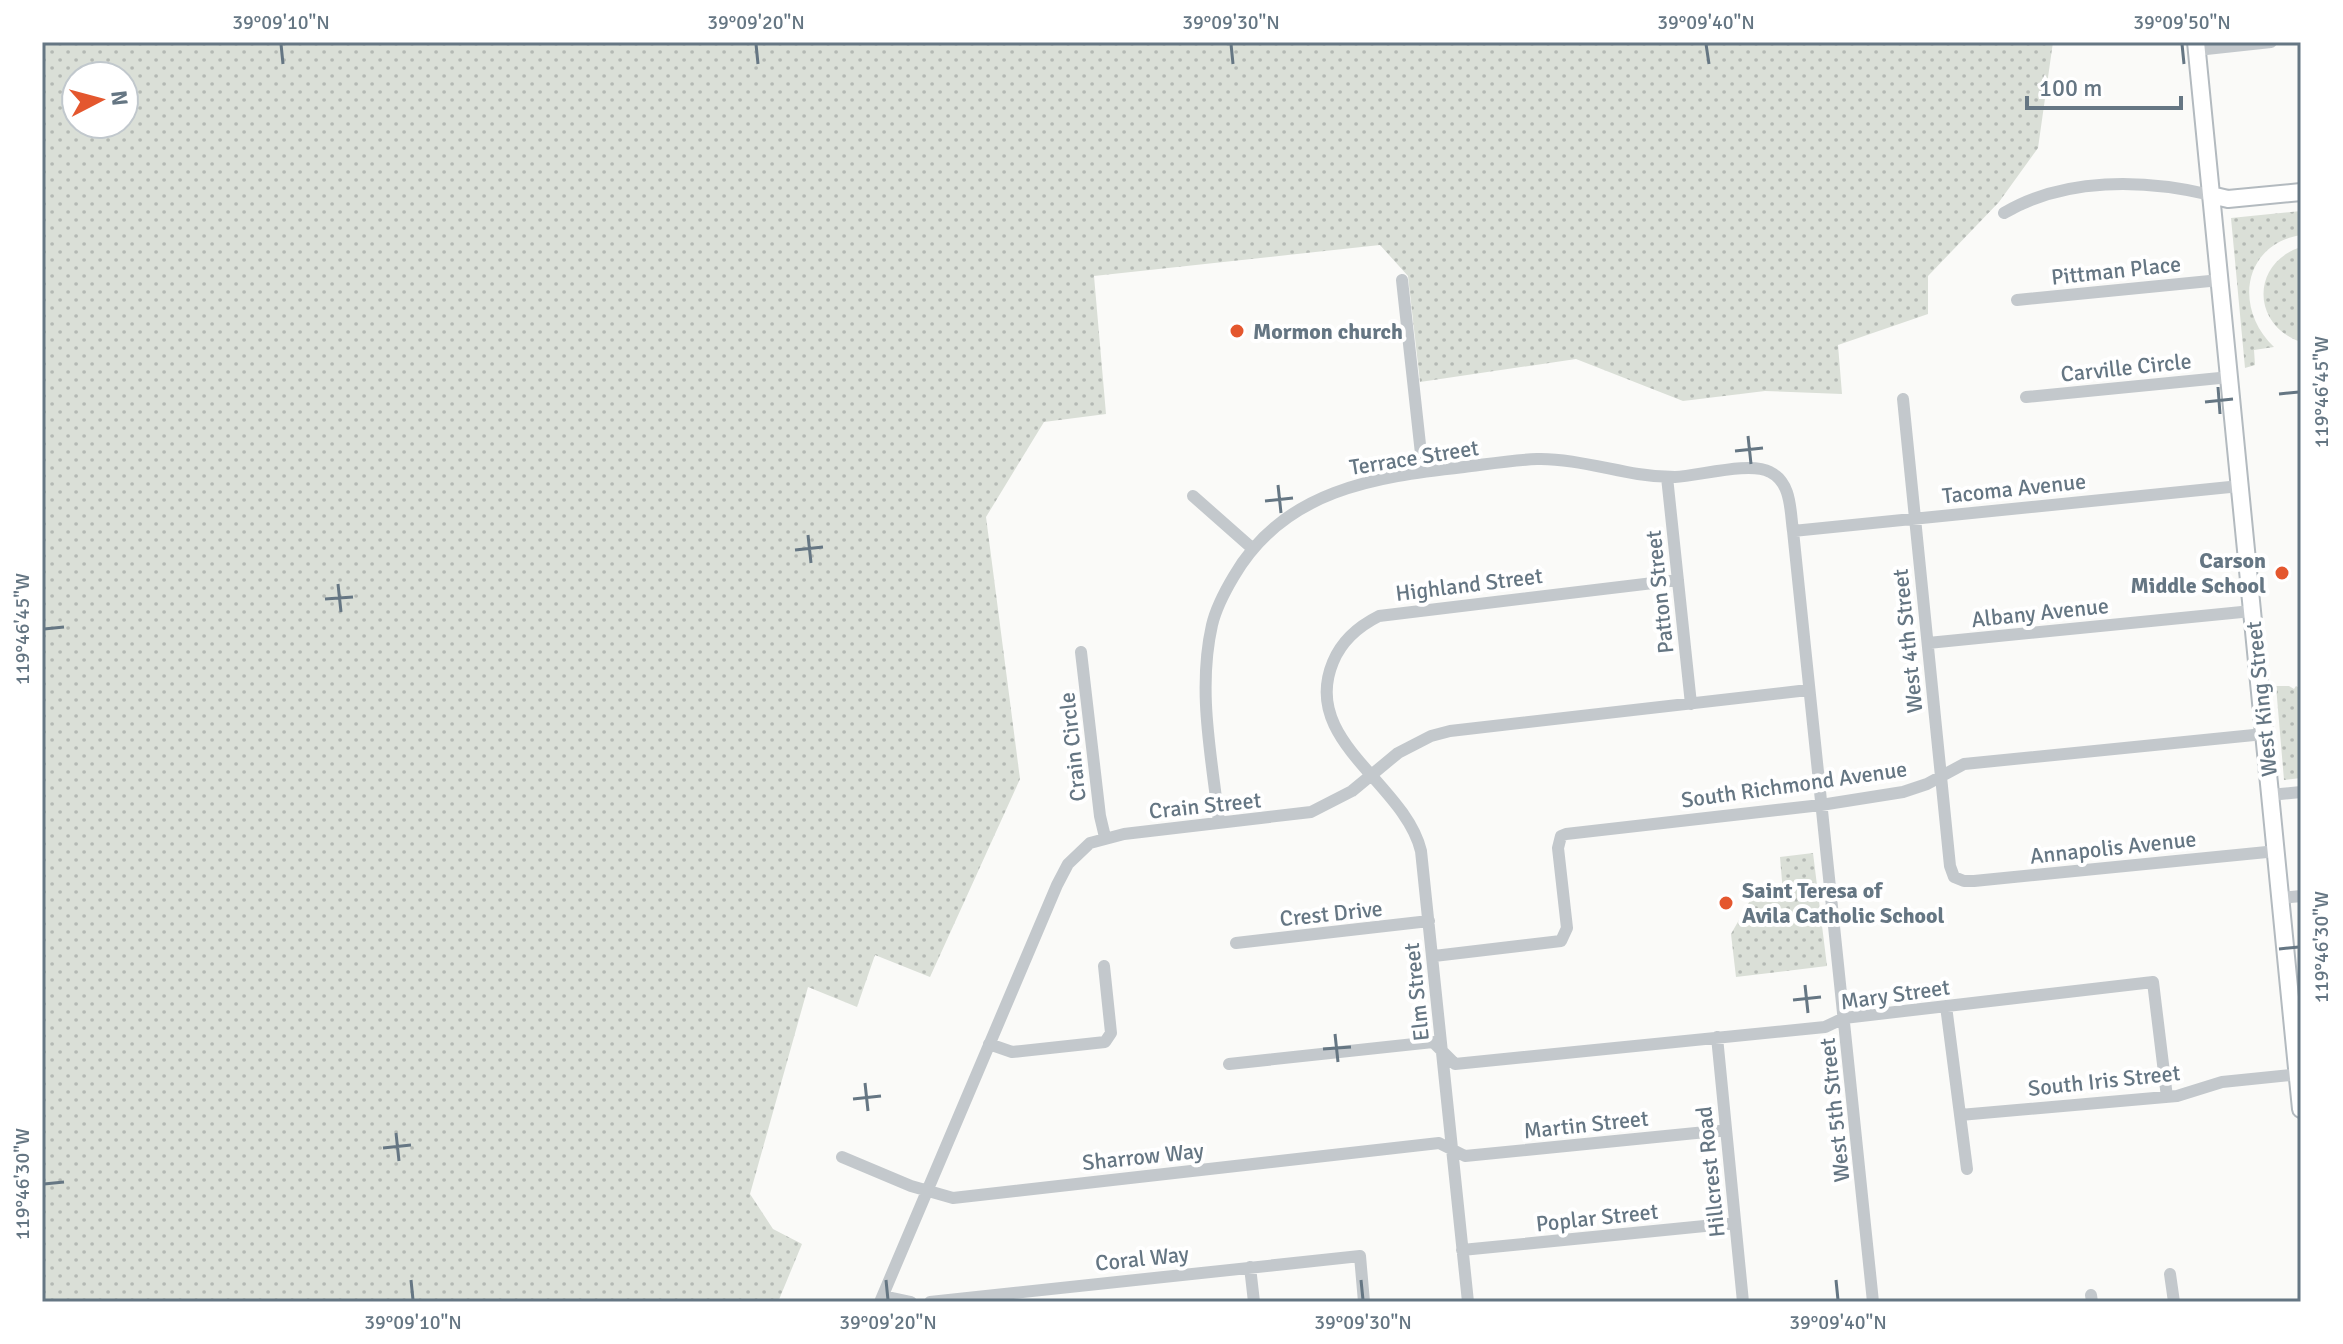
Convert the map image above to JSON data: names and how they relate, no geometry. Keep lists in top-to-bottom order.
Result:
{
  "streets": {
    "street": [
      "Pittman Place",
      "Carville Circle",
      "Terrace Street",
      "Tacoma Avenue",
      "Highland Street",
      "Patton Street",
      "Albany Avenue",
      "West 4th Street",
      "West King Street",
      "Crain Circle",
      "South Richmond Avenue",
      "Crain Street",
      "Annapolis Avenue",
      "Crest Drive",
      "Elm Street",
      "Mary Street",
      "South Iris Street",
      "West 5th Street",
      "Martin Street",
      "Sharrow Way",
      "Hillcrest Road",
      "Poplar Street",
      "Coral Way"
    ]
  },
  "crossings": [
    ["Pittman Place", "West King Street"],
    ["Carville Circle", "West King Street"],
    ["Terrace Street", "Patton Street"],
    ["Terrace Street", "Crain Street"],
    ["Terrace Street", "West 5th Street"],
    ["Tacoma Avenue", "West 4th Street"],
    ["Tacoma Avenue", "West King Street"],
    ["Tacoma Avenue", "West 5th Street"],
    ["Highland Street", "Patton Street"],
    ["Highland Street", "Elm Street"],
    ["Patton Street", "Crain Street"],
    ["Albany Avenue", "West 4th Street"],
    ["Albany Avenue", "West King Street"],
    ["West 4th Street", "South Richmond Avenue"],
    ["West 4th Street", "Annapolis Avenue"],
    ["West King Street", "South Richmond Avenue"],
    ["West King Street", "Annapolis Avenue"],
    ["West King Street", "South Iris Street"],
    ["Crain Circle", "Crain Street"],
    ["South Richmond Avenue", "Elm Street"],
    ["South Richmond Avenue", "West 5th Street"],
    ["Crain Street", "Elm Street"],
    ["Crain Street", "West 5th Street"],
    ["Crain Street", "Sharrow Way"],
    ["Crest Drive", "Elm Street"],
    ["Elm Street", "Mary Street"],
    ["Elm Street", "Martin Street"],
    ["Elm Street", "Sharrow Way"],
    ["Elm Street", "Poplar Street"],
    ["Mary Street", "South Iris Street"],
    ["Mary Street", "West 5th Street"],
    ["Mary Street", "Hillcrest Road"],
    ["Martin Street", "Sharrow Way"],
    ["Martin Street", "Hillcrest Road"],
    ["Hillcrest Road", "Poplar Street"]
  ],
  "places": ["Mormon church", "Carson Middle School", "Saint Teresa of Avila Catholic School"],
  "scale_bar": "100 m",
  "north": "right",
  "coordinates": [
    "39°09'10\"N",
    "39°09'20\"N",
    "39°09'30\"N",
    "39°09'40\"N",
    "39°09'50\"N",
    "119°46'45\"W",
    "119°46'30\"W"
  ]
}
